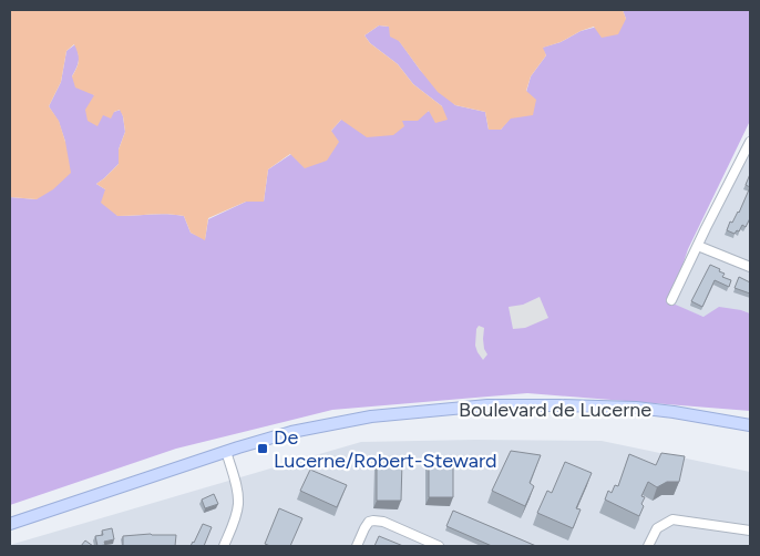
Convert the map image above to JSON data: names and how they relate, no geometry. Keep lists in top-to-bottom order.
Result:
{
  "streets": {
    "main road": ["Boulevard de Lucerne"]
  },
  "places": {
    "transit": ["De Lucerne/Robert-Steward"]
  }
}
